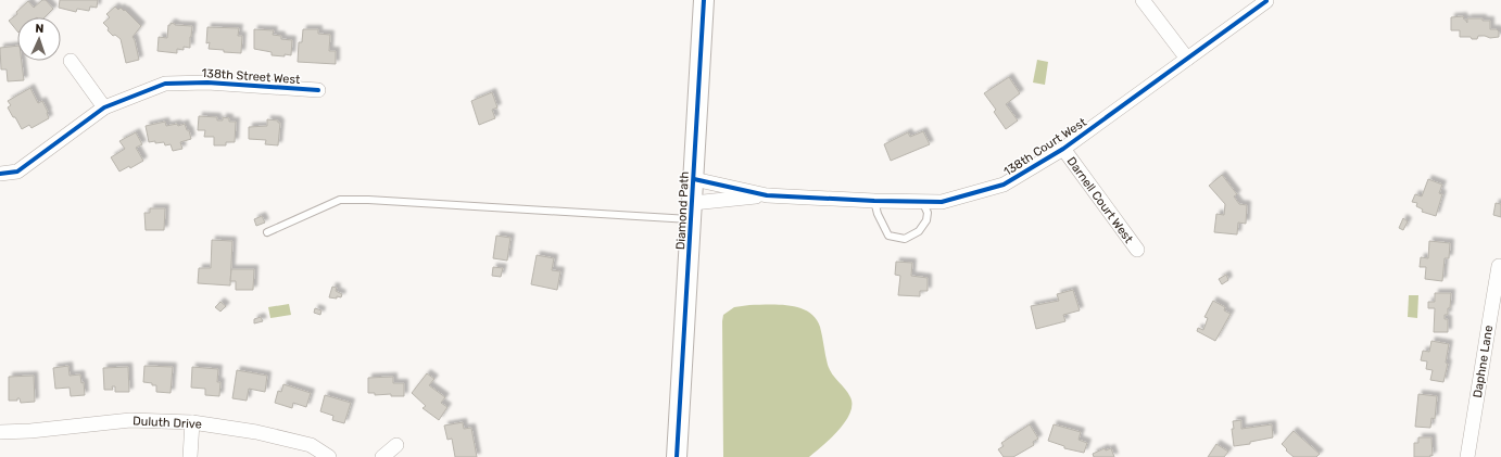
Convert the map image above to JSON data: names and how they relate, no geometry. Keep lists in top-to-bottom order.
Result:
{
  "streets": {
    "street": [
      "138th Street West",
      "138th Court West",
      "Darnell Court West",
      "Diamond Path",
      "Daphne Lane",
      "Duluth Drive"
    ]
  },
  "crossings": [
    ["138th Court West", "Darnell Court West"],
    ["138th Court West", "Diamond Path"]
  ],
  "north": "top"
}
